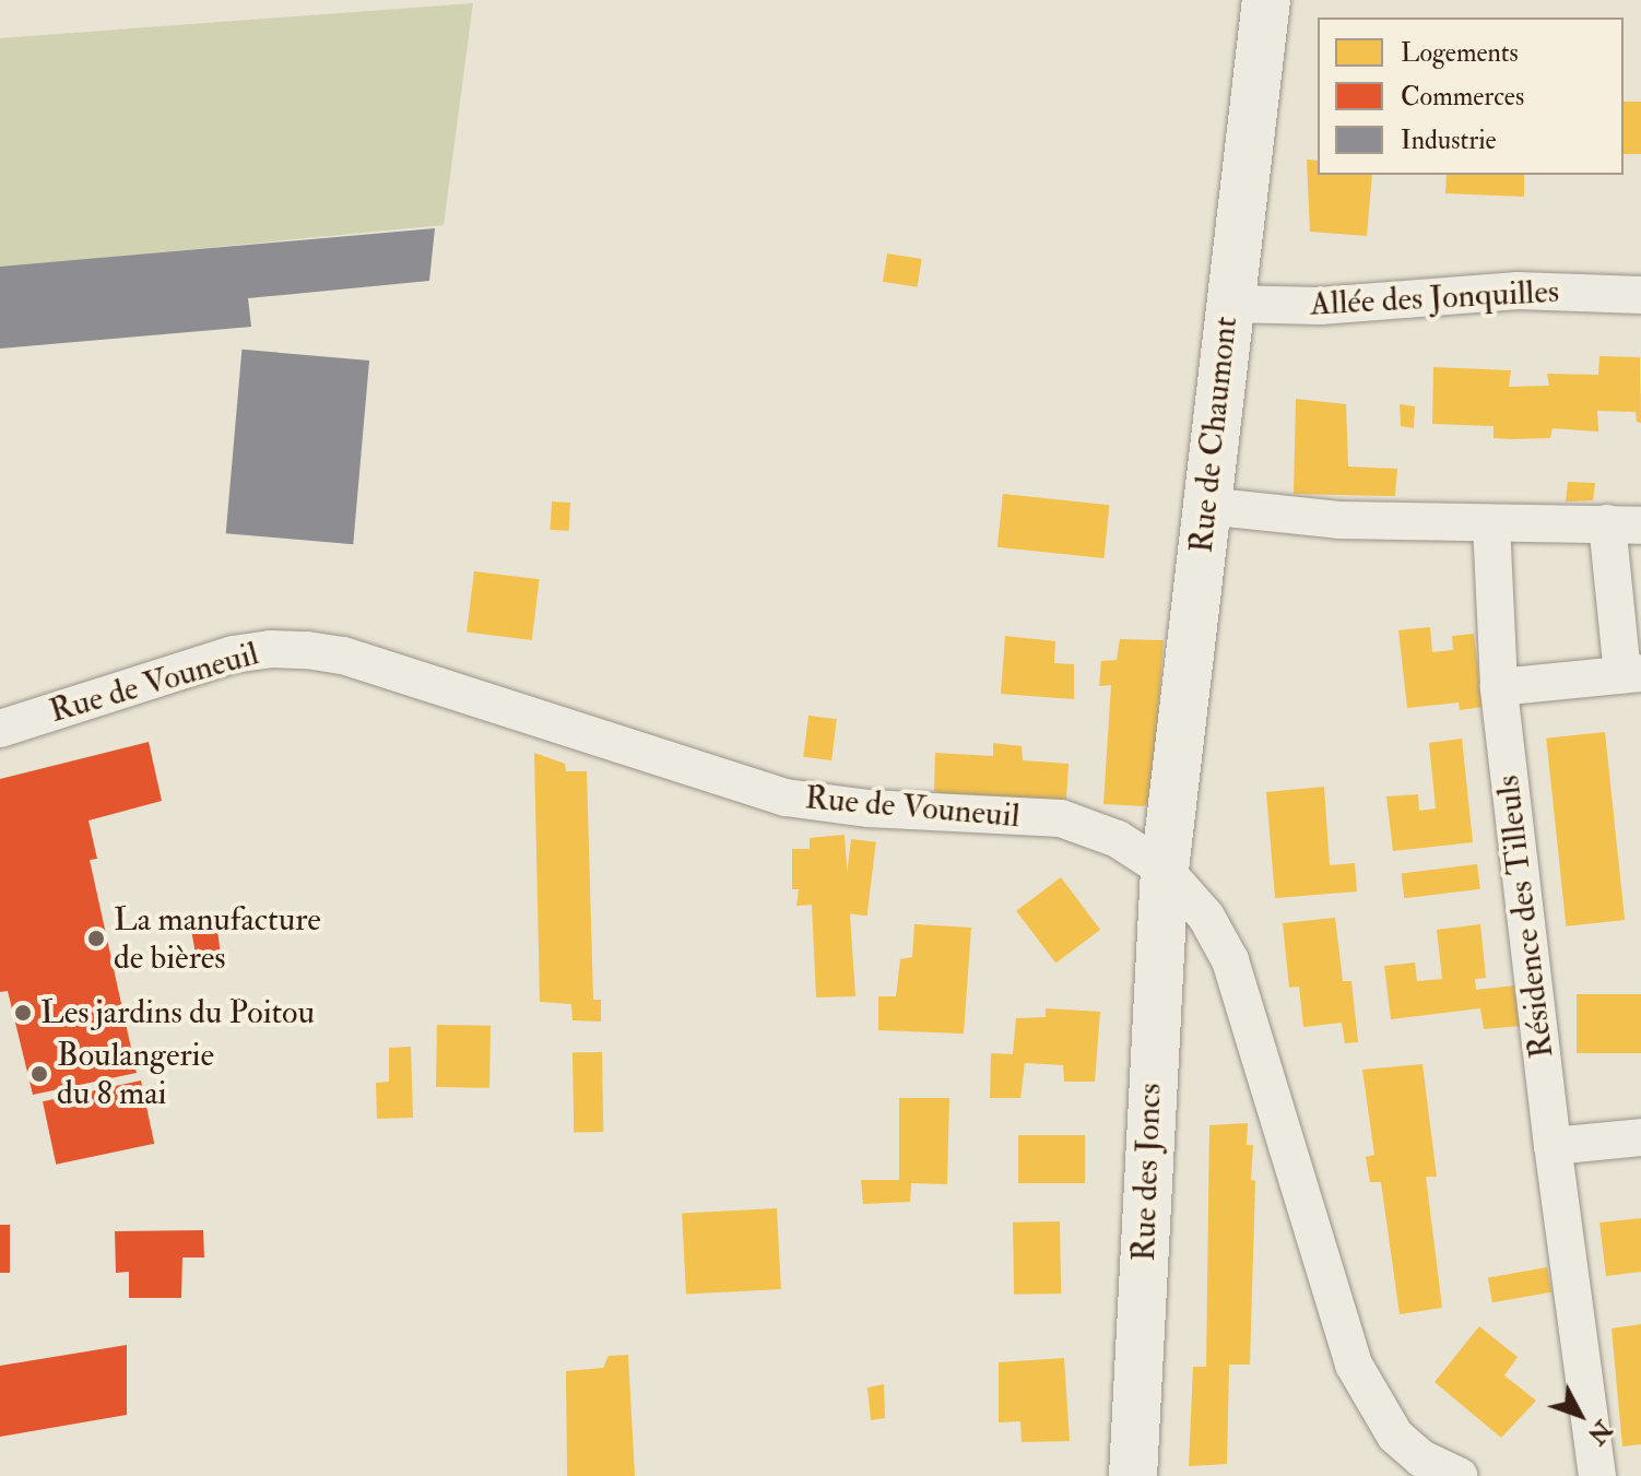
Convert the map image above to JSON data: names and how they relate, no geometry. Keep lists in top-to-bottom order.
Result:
{
  "streets": {
    "street": [
      "Allée des Jonquilles",
      "Rue de Chaumont",
      "Rue de Vouneuil",
      "Résidence des Tilleuls",
      "Rue des Joncs"
    ]
  },
  "crossings": [
    ["Allée des Jonquilles", "Rue de Chaumont"],
    ["Rue de Chaumont", "Rue de Vouneuil"],
    ["Rue de Chaumont", "Rue des Joncs"],
    ["Rue de Vouneuil", "Rue des Joncs"]
  ],
  "places": ["La manufacture de bières", "Les jardins du Poitou", "Boulangerie du 8 mai"],
  "legend": ["Logements", "Commerces", "Industrie"],
  "north": "bottom right"
}
